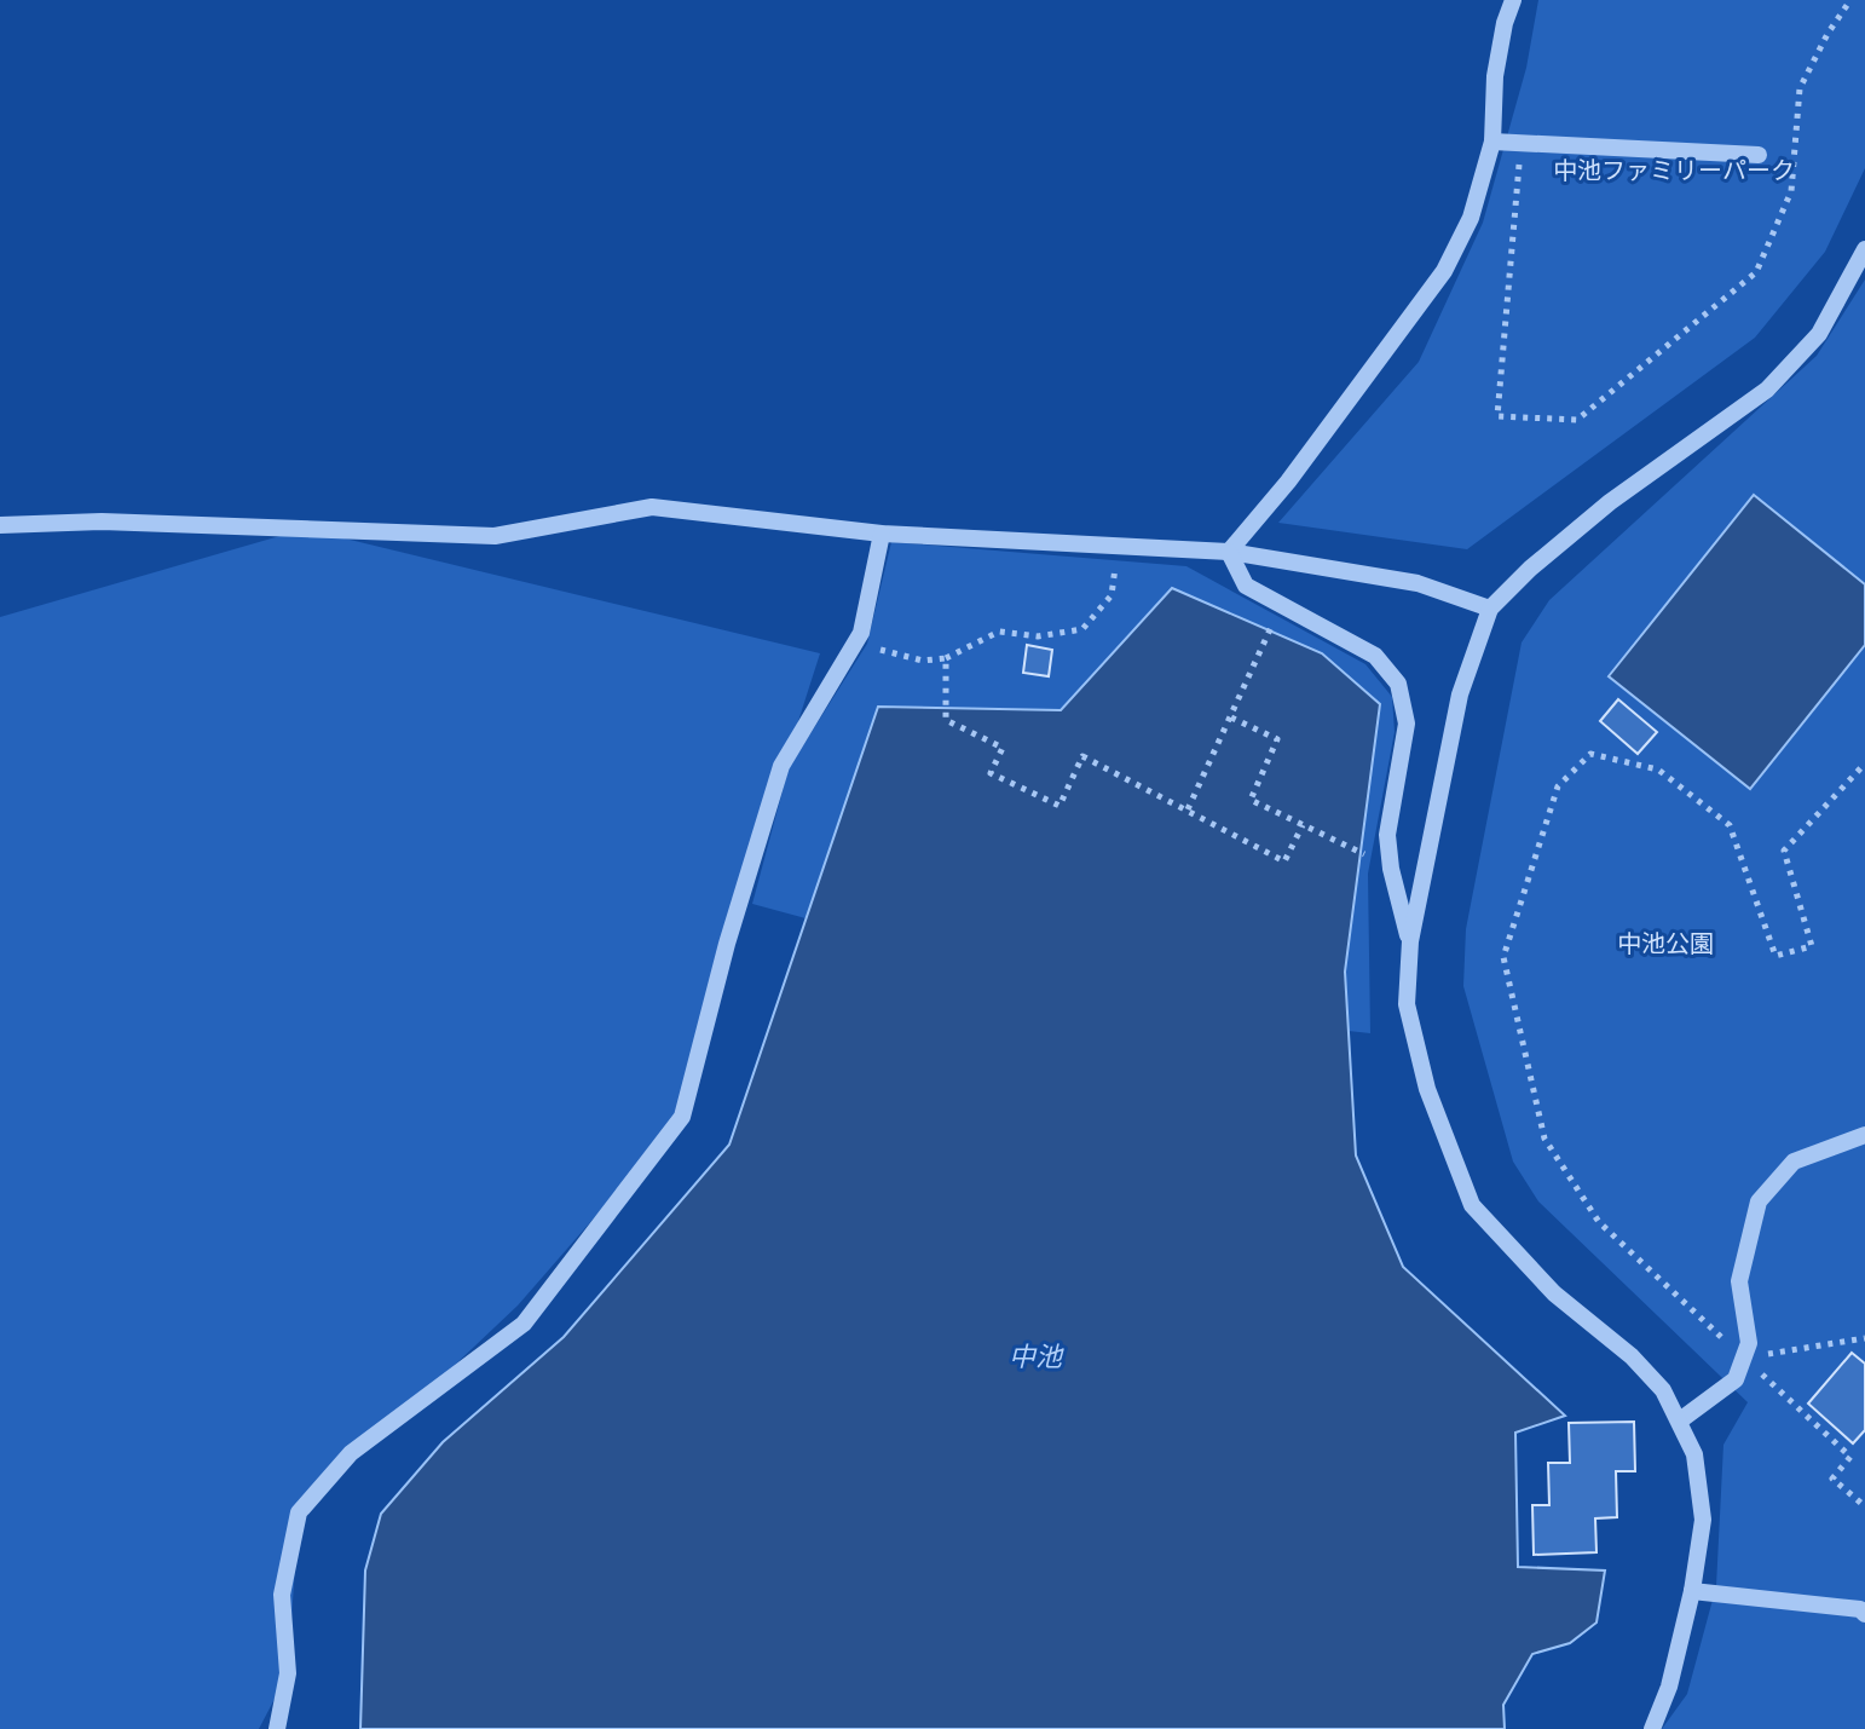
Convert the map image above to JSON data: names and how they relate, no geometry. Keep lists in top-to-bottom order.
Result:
{
  "water": ["中池"],
  "parks": ["中池ファミリーパーク", "中池公園"]
}
